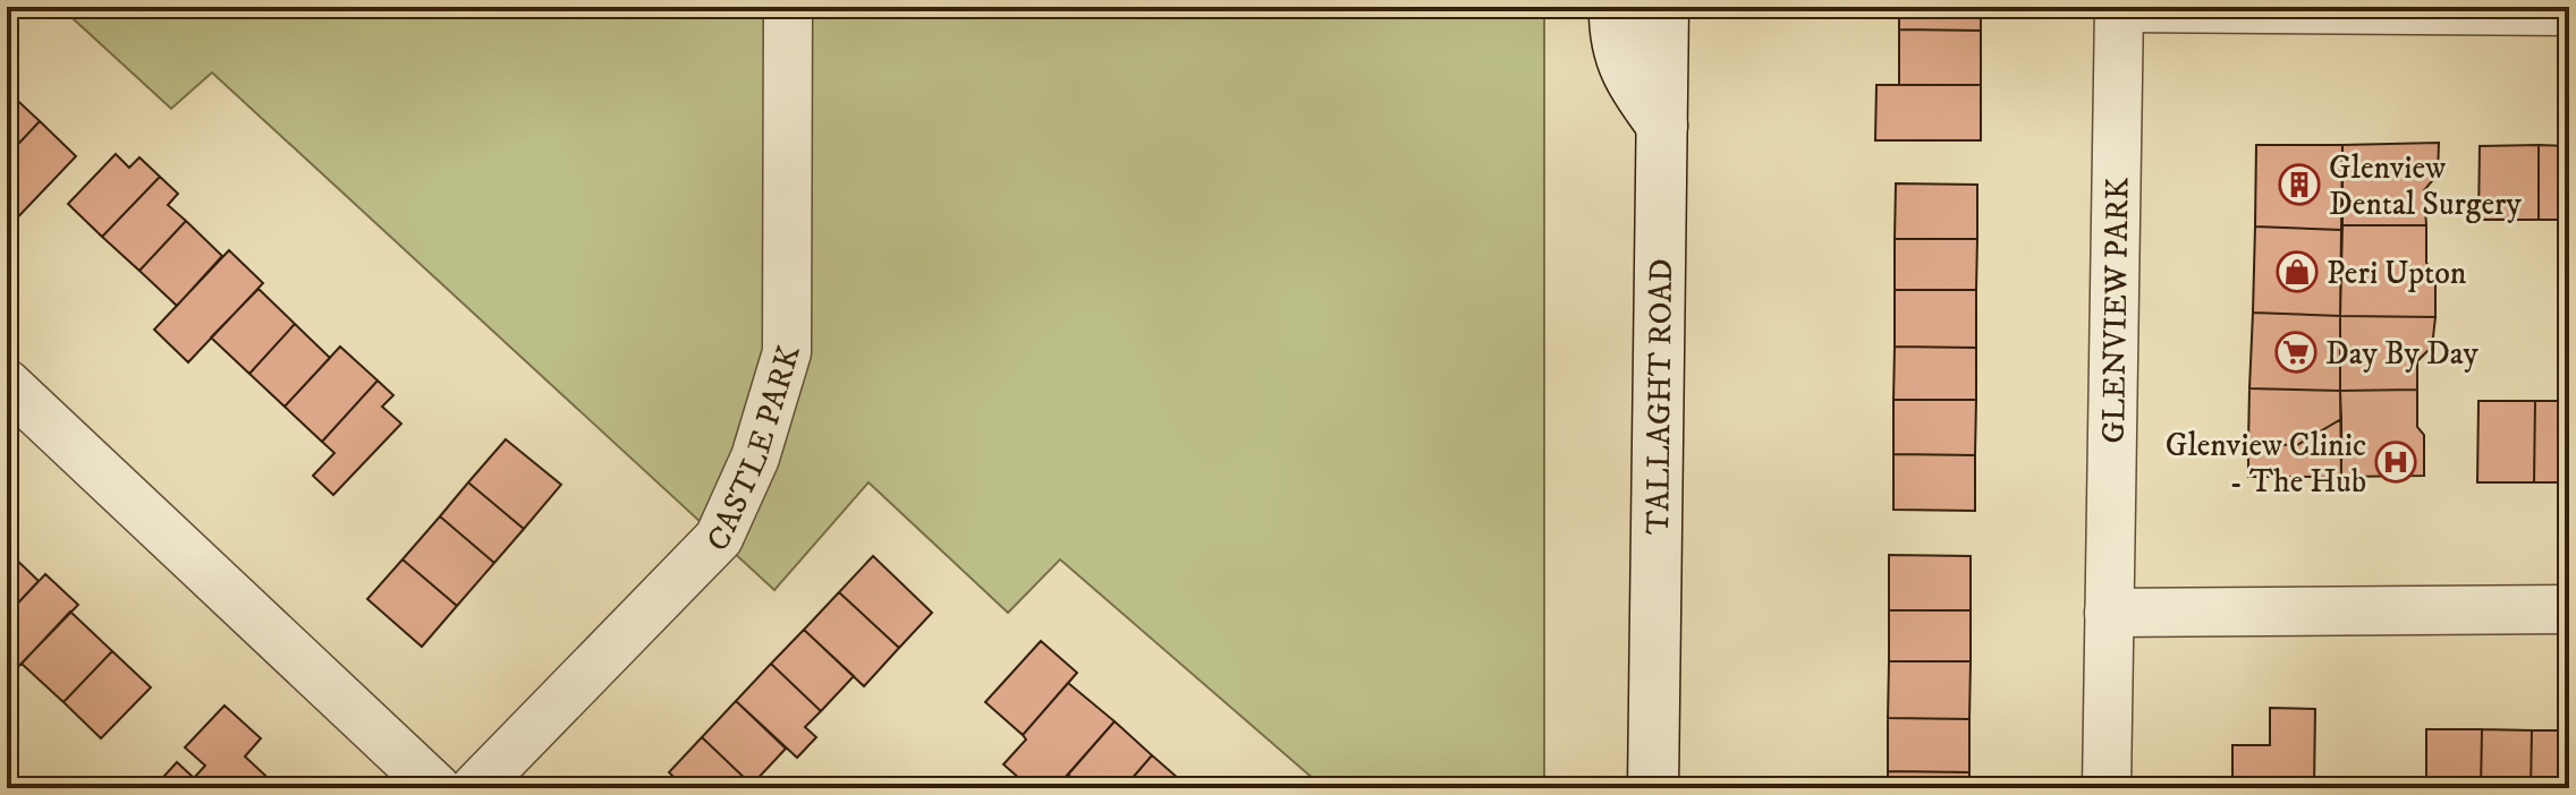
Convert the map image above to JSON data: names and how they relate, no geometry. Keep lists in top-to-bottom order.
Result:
{
  "streets": {
    "street": ["GLENVIEW PARK", "TALLAGHT ROAD", "CASTLE PARK"]
  },
  "places": {
    "building": ["Glenview Dental Surgery"],
    "shop": ["Peri Upton"],
    "supermarket": ["Day By Day"],
    "hospital": ["Glenview Clinic - The Hub"]
  }
}
